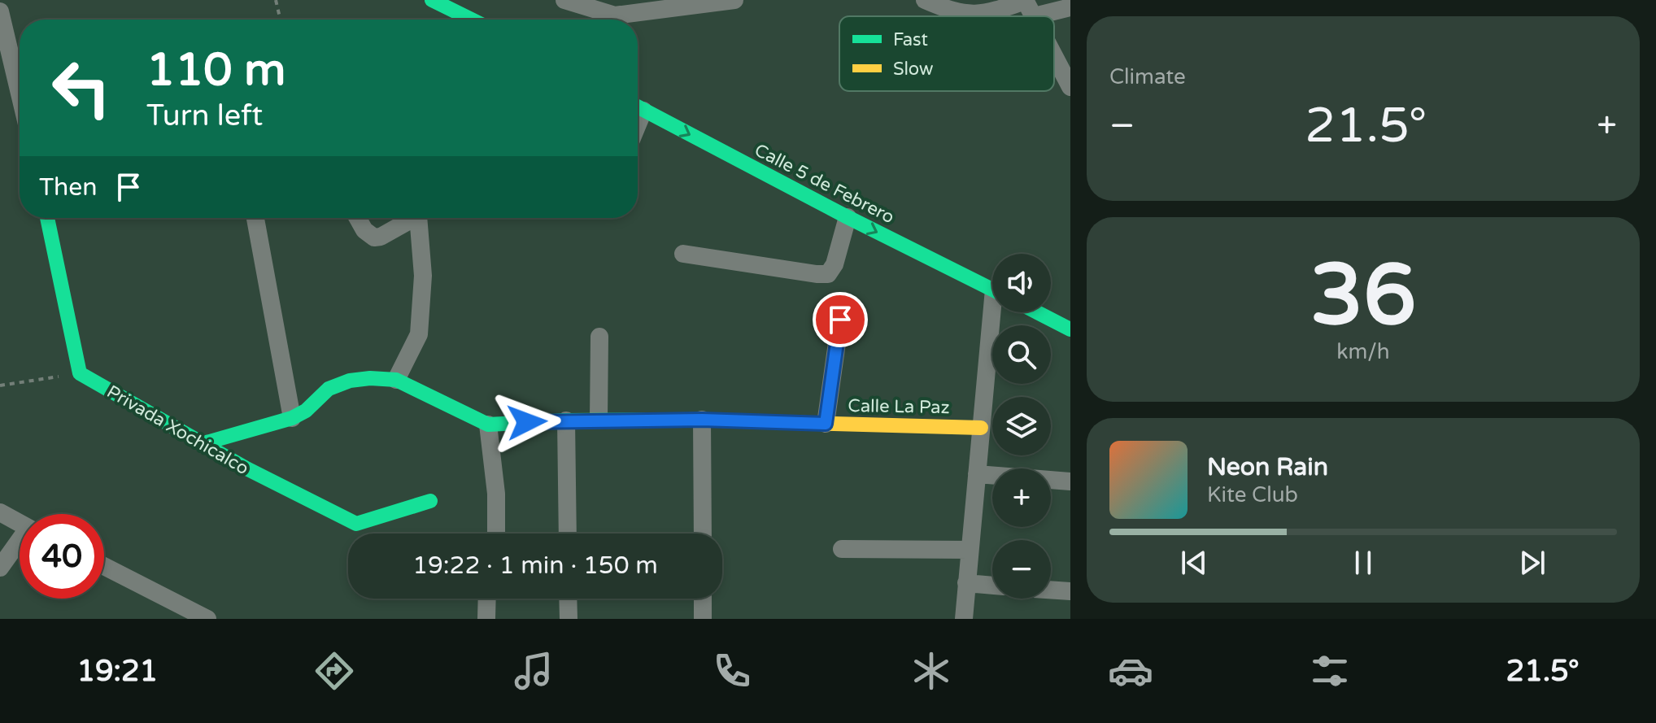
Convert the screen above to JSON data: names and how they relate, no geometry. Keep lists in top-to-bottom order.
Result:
{
  "streets": {
    "street": ["Calle 5 de Febrero", "Calle La Paz", "Privada Xochicalco"]
  },
  "one_way": ["Calle 5 de Febrero"],
  "legend": ["Fast", "Slow"],
  "page": {
    "tile": [
      "Climate",
      ["36", "km/h"]
    ],
    "turn": ["110 m", "Turn left"],
    "heat": ["−", "21.5°", "+"],
    "then": "Then",
    "map_buttons": ["+", "−"],
    "song": ["Neon Rain", "Kite Club"],
    "limit": "40",
    "trip": "19:22 · 1 min · 150 m",
    "tabs": ["19:21", "21.5°"]
  }
}
